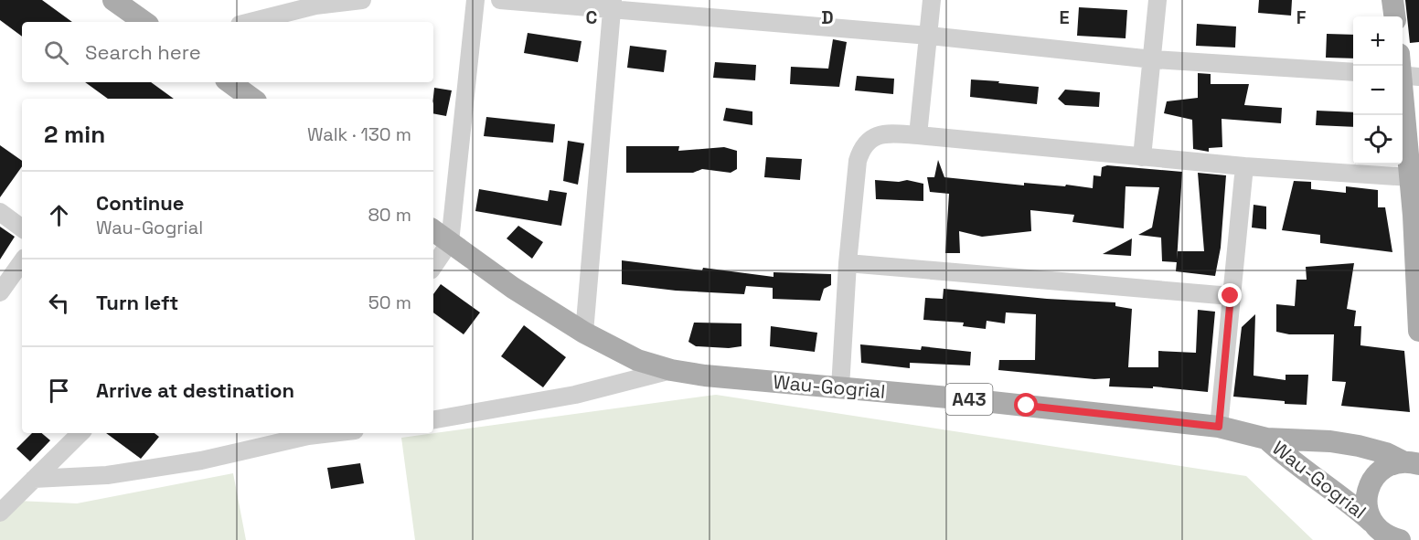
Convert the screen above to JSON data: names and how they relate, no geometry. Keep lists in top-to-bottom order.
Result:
{
  "streets": {
    "main road": ["Wau-Gogrial", "A43"]
  },
  "page": {
    "map_buttons": ["+", "−"],
    "search": "Search here",
    "heading": ["2 min", "Walk · 130 m"],
    "list": [
      ["Continue", "Wau-Gogrial", "80 m"],
      ["Turn left", "50 m"],
      "Arrive at destination"
    ]
  },
  "grid": {
    "columns": [
      "C",
      "D",
      "E",
      "F"
    ]
  }
}
